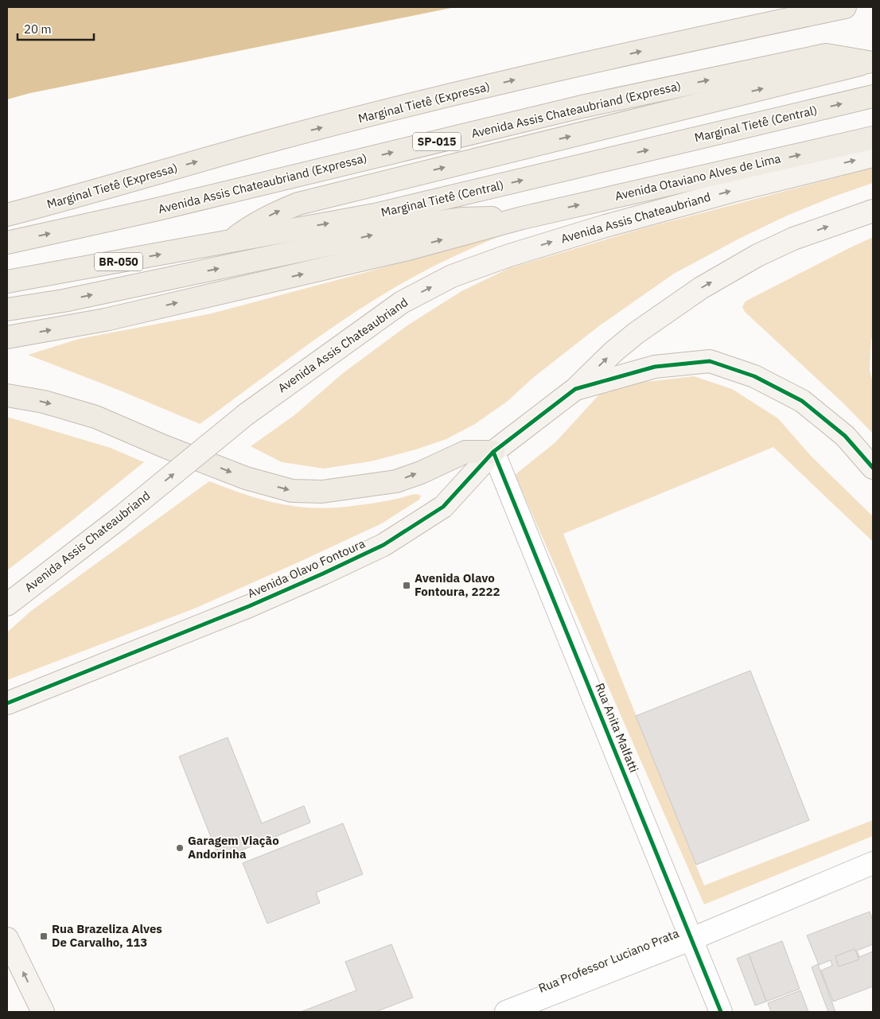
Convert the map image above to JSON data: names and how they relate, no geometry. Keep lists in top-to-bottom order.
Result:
{
  "streets": {
    "highway": [
      "Marginal Tietê (Expressa)",
      "Avenida Assis Chateaubriand (Expressa)",
      "Marginal Tietê (Central)",
      "SP-015",
      "Avenida Otaviano Alves de Lima",
      "BR-050"
    ],
    "main road": ["Avenida Assis Chateaubriand", "Avenida Olavo Fontoura"],
    "street": ["Rua Anita Malfatti", "Rua Professor Luciano Prata"]
  },
  "crossings": [
    ["Avenida Olavo Fontoura", "Rua Anita Malfatti"],
    ["Rua Anita Malfatti", "Rua Professor Luciano Prata"]
  ],
  "places": {
    "transit": ["Avenida Olavo Fontoura, 2222", "Rua Brazeliza Alves De Carvalho, 113"],
    "other": ["Garagem Viação Andorinha"]
  },
  "scale_bar": "20 m"
}
